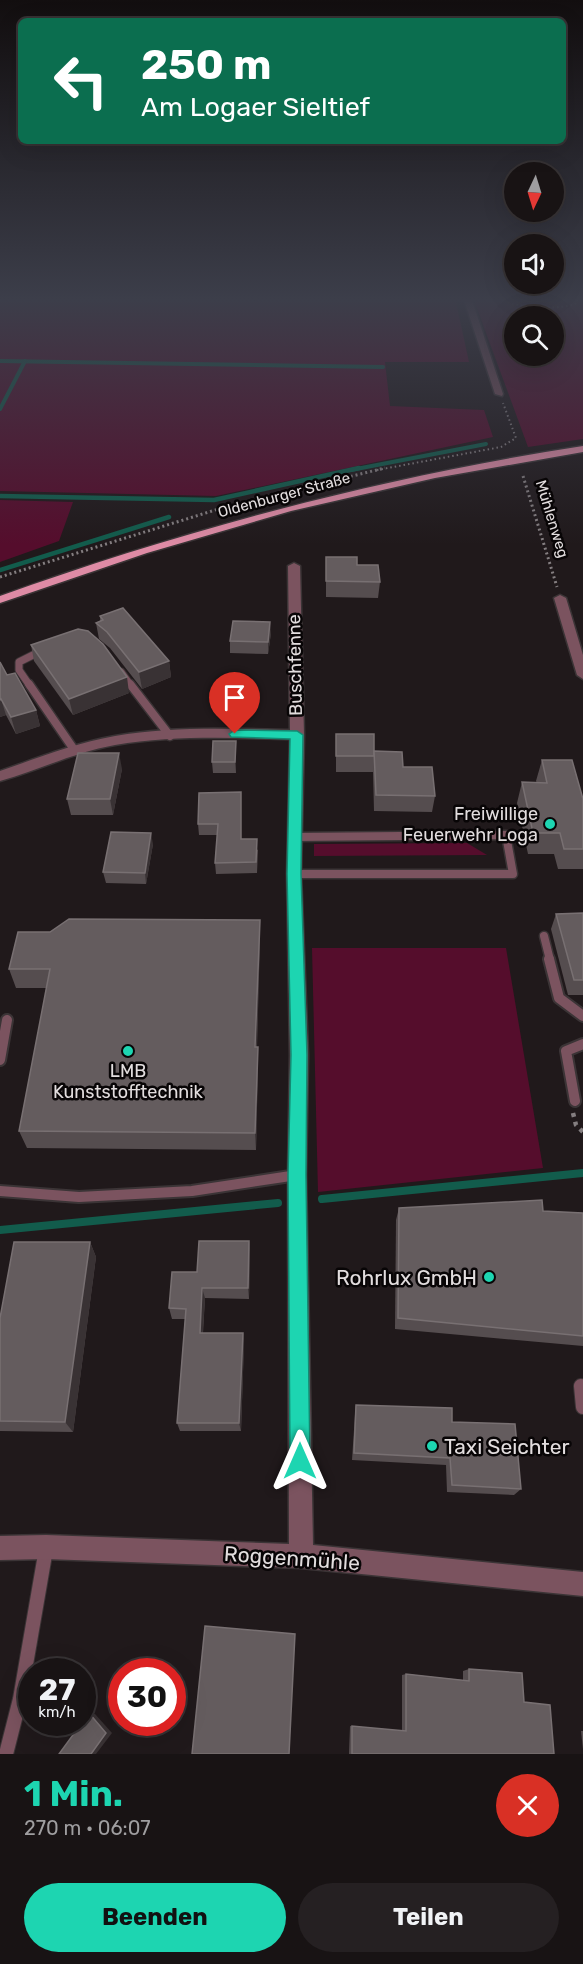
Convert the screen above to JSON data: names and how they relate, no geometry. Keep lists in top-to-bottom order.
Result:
{
  "streets": {
    "main road": ["Oldenburger Straße"],
    "street": ["Buschfenne", "Roggenmühle"],
    "path": ["Mühlenweg"]
  },
  "crossings": [
    ["Buschfenne", "Roggenmühle"]
  ],
  "places": [
    "Freiwillige Feuerwehr Loga",
    "LMB Kunststofftechnik",
    "Rohrlux GmbH",
    "Taxi Seichter"
  ],
  "north": "bottom",
  "page": {
    "turn": ["250 m", "Am Logaer Sieltief"],
    "speed": "27 km/h",
    "limit": "30",
    "heading": ["1 Min.", "270 m · 06:07"],
    "buttons": ["Beenden", "Teilen"]
  }
}
